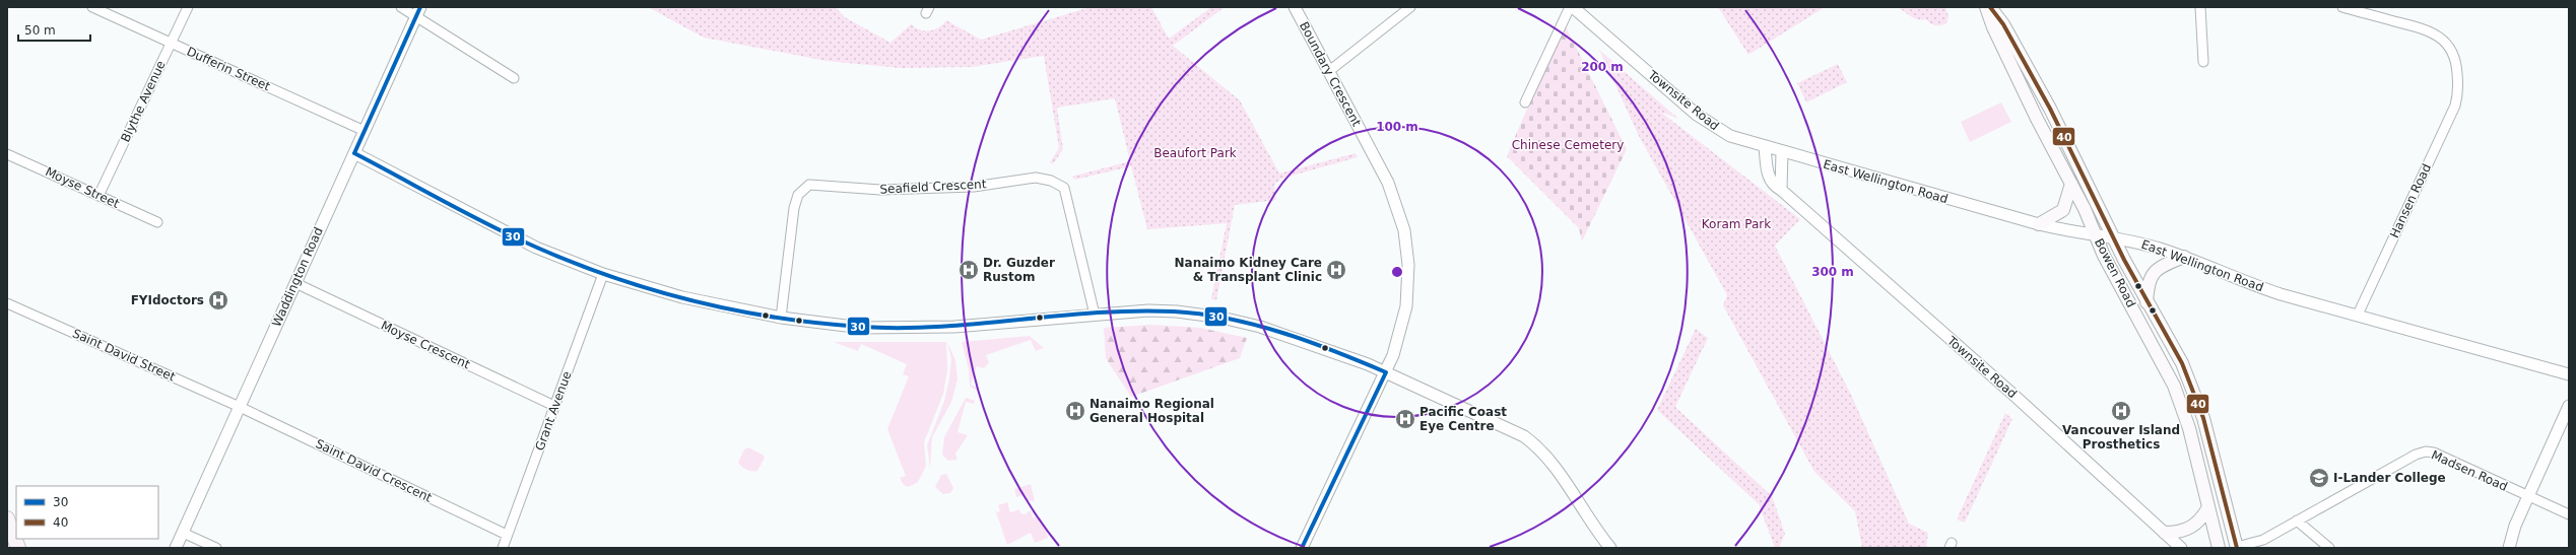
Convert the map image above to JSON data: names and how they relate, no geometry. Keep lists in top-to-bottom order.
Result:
{
  "streets": {
    "main road": ["Bowen Road"],
    "street": [
      "Dufferin Street",
      "Boundary Crescent",
      "Townsite Road",
      "Blythe Avenue",
      "East Wellington Road",
      "Seafield Crescent",
      "Moyse Street",
      "Hansen Road",
      "Waddington Road",
      "Moyse Crescent",
      "Saint David Street",
      "Grant Avenue",
      "Saint David Crescent",
      "Madsen Road"
    ]
  },
  "crossings": [
    ["Dufferin Street", "Blythe Avenue"],
    ["Dufferin Street", "Waddington Road"],
    ["Townsite Road", "East Wellington Road"],
    ["Blythe Avenue", "Moyse Street"],
    ["East Wellington Road", "Hansen Road"],
    ["East Wellington Road", "Bowen Road"],
    ["Bowen Road", "Madsen Road"],
    ["Waddington Road", "Moyse Crescent"],
    ["Waddington Road", "Saint David Street"],
    ["Waddington Road", "Saint David Crescent"],
    ["Moyse Crescent", "Grant Avenue"],
    ["Saint David Street", "Saint David Crescent"],
    ["Grant Avenue", "Saint David Crescent"]
  ],
  "parks": ["Chinese Cemetery", "Beaufort Park", "Koram Park"],
  "places": {
    "hospital": [
      "Dr. Guzder Rustom",
      "Nanaimo Kidney Care & Transplant Clinic",
      "FYIdoctors",
      "Nanaimo Regional General Hospital",
      "Vancouver Island Prosthetics",
      "Pacific Coast Eye Centre"
    ],
    "school or university": ["I-Lander College"]
  },
  "lines": ["transit line 30", "transit line 40"],
  "legend": ["30", "40"],
  "scale_bar": "50 m",
  "rings": ["200 m", "100 m", "300 m"]
}
